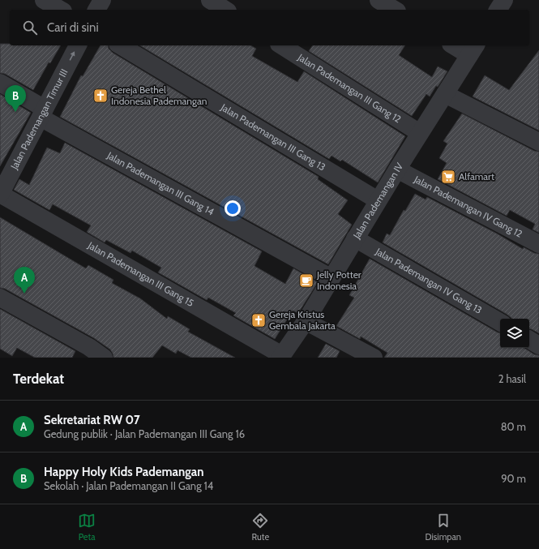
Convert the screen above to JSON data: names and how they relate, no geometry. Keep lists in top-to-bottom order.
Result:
{
  "streets": {
    "street": [
      "Jalan Pademangan III Gang 12",
      "Jalan Pademangan Timur III",
      "Jalan Pademangan III Gang 13",
      "Jalan Pademangan III Gang 14",
      "Jalan Pademangan IV",
      "Jalan Pademangan IV Gang 12",
      "Jalan Pademangan III Gang 15",
      "Jalan Pademangan IV Gang 13"
    ]
  },
  "crossings": [
    ["Jalan Pademangan III Gang 12", "Jalan Pademangan IV"],
    ["Jalan Pademangan Timur III", "Jalan Pademangan III Gang 14"],
    ["Jalan Pademangan Timur III", "Jalan Pademangan III Gang 15"],
    ["Jalan Pademangan III Gang 13", "Jalan Pademangan IV"],
    ["Jalan Pademangan III Gang 14", "Jalan Pademangan IV"],
    ["Jalan Pademangan IV", "Jalan Pademangan IV Gang 12"],
    ["Jalan Pademangan IV", "Jalan Pademangan III Gang 15"],
    ["Jalan Pademangan IV", "Jalan Pademangan IV Gang 13"]
  ],
  "one_way": ["Jalan Pademangan Timur III"],
  "places": {
    "church": ["Gereja Bethel Indonesia Pademangan", "Gereja Kristus Gembala Jakarta"],
    "supermarket": ["Alfamart"],
    "cafe": ["Jelly Potter Indonesia"]
  },
  "page": {
    "search": "Cari di sini",
    "pins": ["B", "A"],
    "heading": ["Terdekat", "2 hasil"],
    "list": [
      {
        "mark": "A",
        "name": "Sekretariat RW 07",
        "note": "Gedung publik · Jalan Pademangan III Gang 16",
        "value": "80 m"
      },
      {
        "mark": "B",
        "name": "Happy Holy Kids Pademangan",
        "note": "Sekolah · Jalan Pademangan II Gang 14",
        "value": "90 m"
      }
    ],
    "nav": ["Peta", "Rute", "Disimpan"]
  }
}
